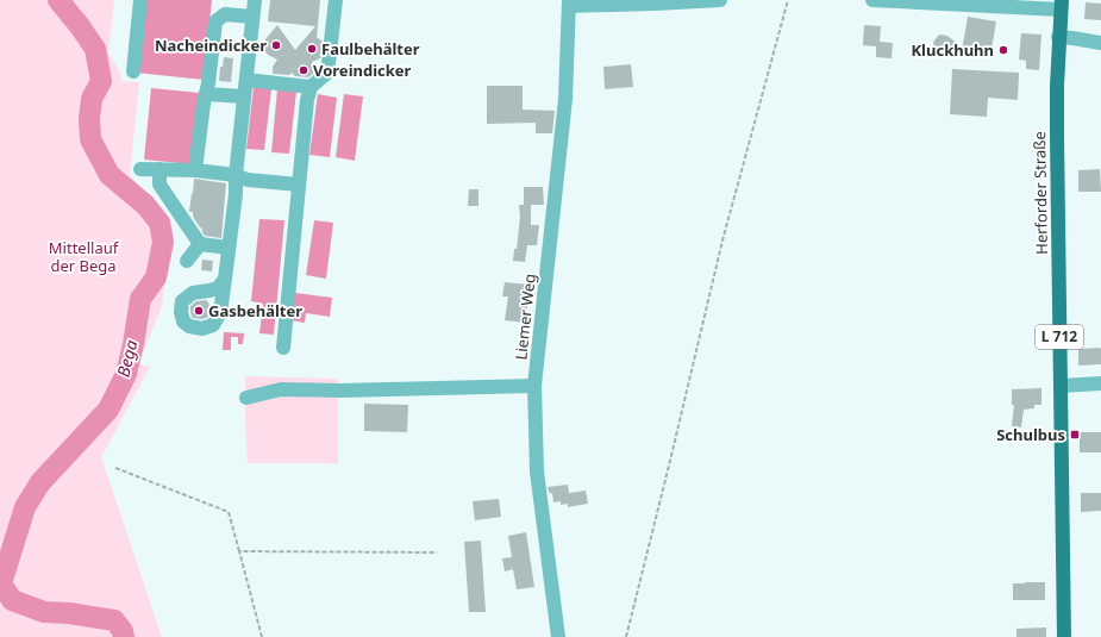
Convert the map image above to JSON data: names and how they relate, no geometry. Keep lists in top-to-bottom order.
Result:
{
  "streets": {
    "main road": ["Herforder Straße", "L 712"],
    "street": ["Liemer Weg"]
  },
  "water": ["Bega"],
  "parks": ["Mittellauf der Bega"],
  "places": {
    "other": [
      "Nacheindicker",
      "Faulbehälter",
      "Kluckhuhn",
      "Voreindicker",
      "Gasbehälter"
    ],
    "transit": ["Schulbus"]
  }
}
